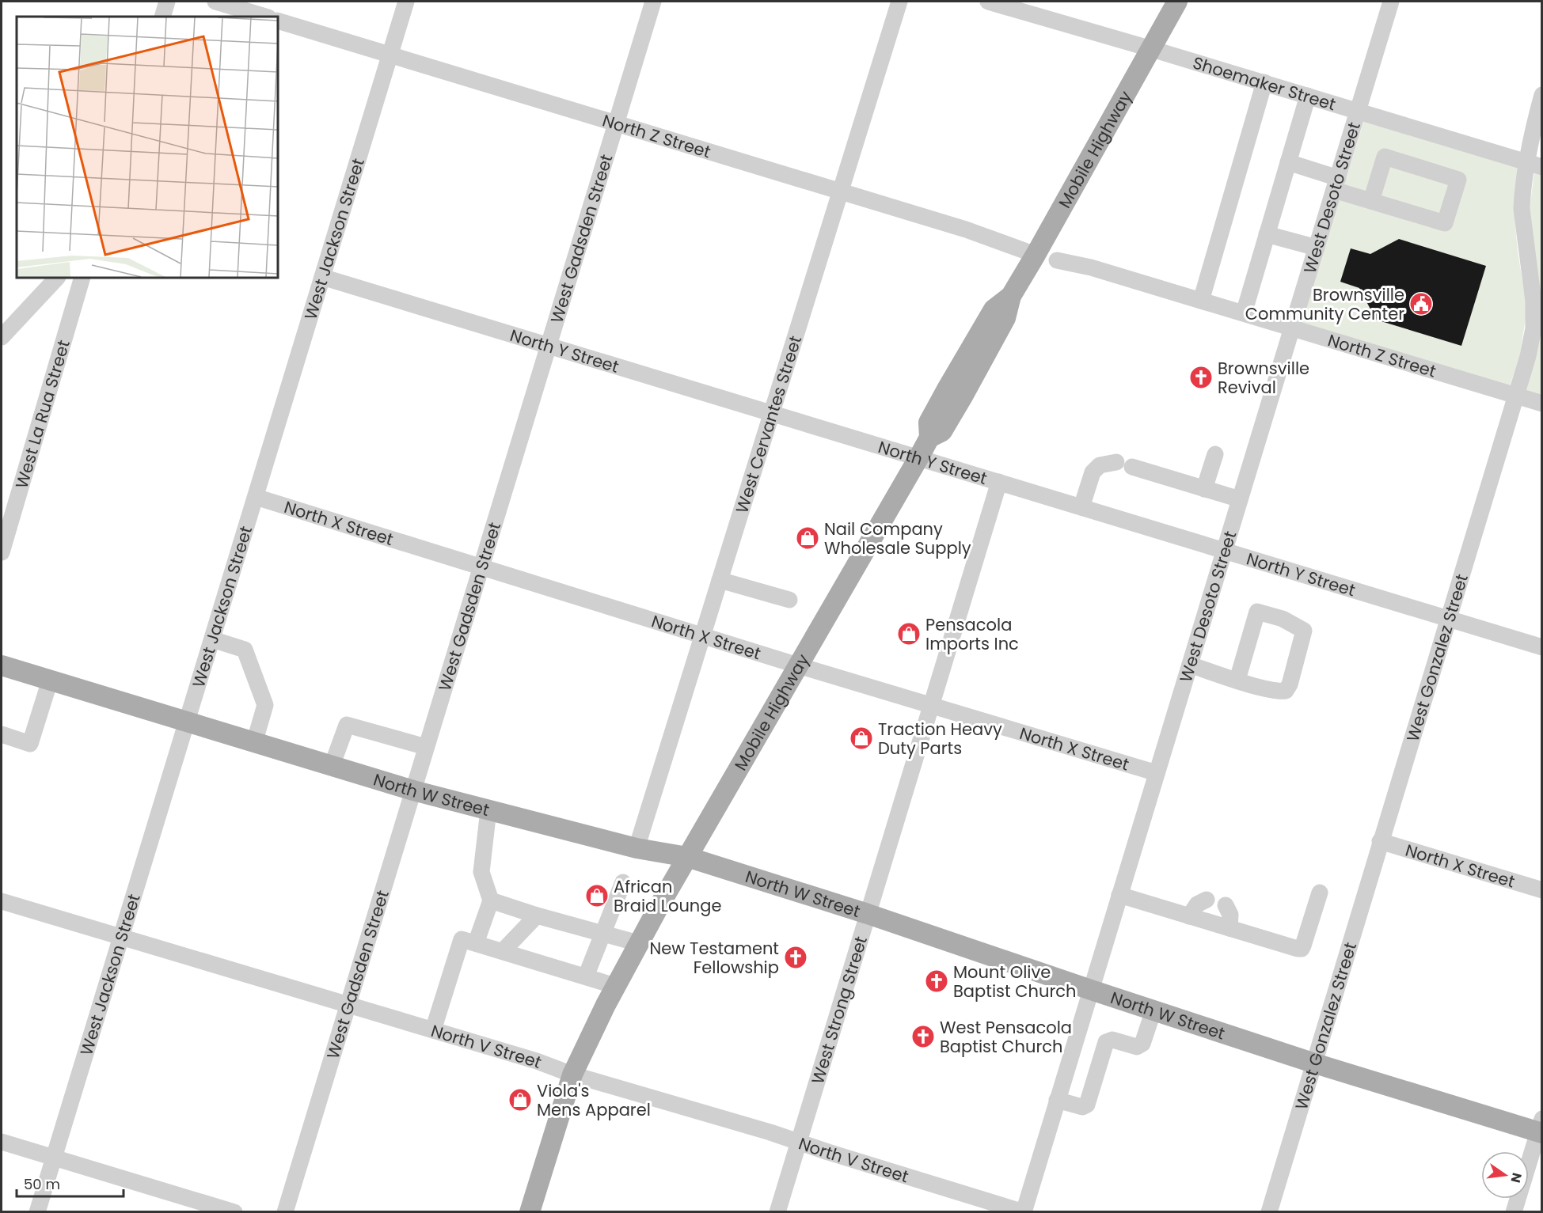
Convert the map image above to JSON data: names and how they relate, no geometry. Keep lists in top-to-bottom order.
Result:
{
  "streets": {
    "main road": ["Mobile Highway", "North W Street"],
    "street": [
      "Shoemaker Street",
      "North Z Street",
      "West Desoto Street",
      "West Jackson Street",
      "West Gadsden Street",
      "North Y Street",
      "West La Rua Street",
      "West Cervantes Street",
      "North X Street",
      "West Gonzalez Street",
      "West Strong Street",
      "North V Street"
    ]
  },
  "crossings": [
    ["Shoemaker Street", "Mobile Highway"],
    ["Shoemaker Street", "West Desoto Street"],
    ["Shoemaker Street", "West Gonzalez Street"],
    ["North Z Street", "Mobile Highway"],
    ["North Z Street", "West Desoto Street"],
    ["North Z Street", "West Jackson Street"],
    ["North Z Street", "West Gadsden Street"],
    ["North Z Street", "West Cervantes Street"],
    ["North Z Street", "West Gonzalez Street"],
    ["Mobile Highway", "North Y Street"],
    ["Mobile Highway", "North X Street"],
    ["Mobile Highway", "North W Street"],
    ["West Desoto Street", "North Y Street"],
    ["West Desoto Street", "North X Street"],
    ["West Desoto Street", "North W Street"],
    ["West Desoto Street", "North V Street"],
    ["West Jackson Street", "North Y Street"],
    ["West Jackson Street", "North X Street"],
    ["West Jackson Street", "North W Street"],
    ["West Jackson Street", "North V Street"],
    ["West Gadsden Street", "North Y Street"],
    ["West Gadsden Street", "North X Street"],
    ["West Gadsden Street", "North W Street"],
    ["West Gadsden Street", "North V Street"],
    ["North Y Street", "West Cervantes Street"],
    ["North Y Street", "West Gonzalez Street"],
    ["North Y Street", "West Strong Street"],
    ["West Cervantes Street", "North X Street"],
    ["West Cervantes Street", "North W Street"],
    ["North X Street", "West Gonzalez Street"],
    ["North X Street", "West Strong Street"],
    ["West Gonzalez Street", "North W Street"],
    ["North W Street", "West Strong Street"],
    ["West Strong Street", "North V Street"]
  ],
  "places": {
    "public building": ["Brownsville Community Center"],
    "church": [
      "Brownsville Revival",
      "New Testament Fellowship",
      "Mount Olive Baptist Church",
      "West Pensacola Baptist Church"
    ],
    "shop": [
      "Nail Company Wholesale Supply",
      "Pensacola Imports Inc",
      "Traction Heavy Duty Parts",
      "African Braid Lounge",
      "Viola's Mens Apparel"
    ]
  },
  "scale_bar": "50 m",
  "north": "right"
}
